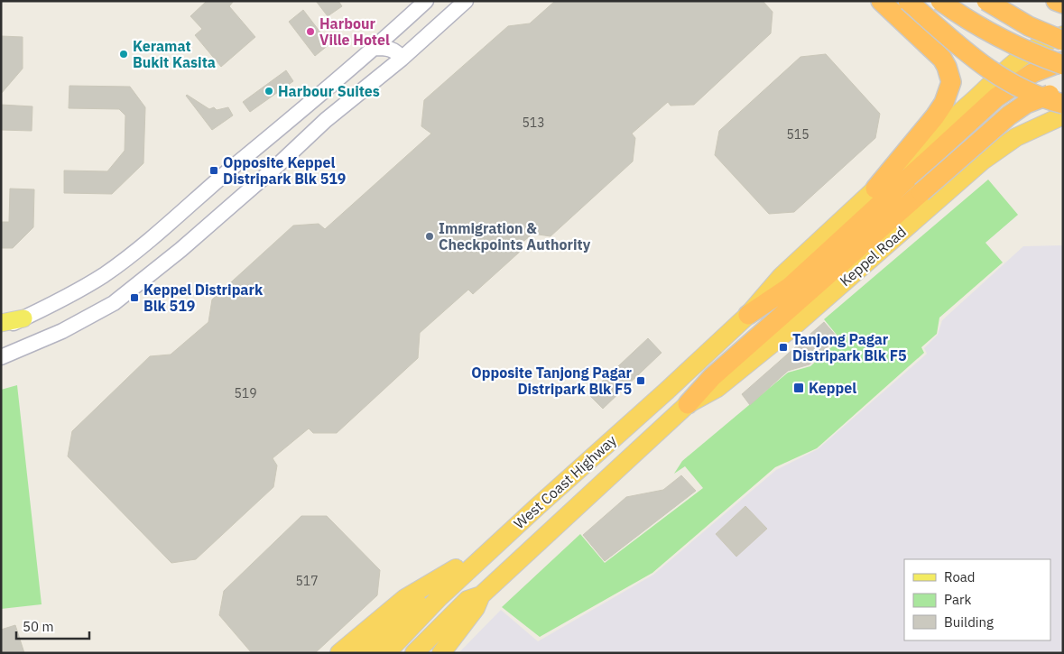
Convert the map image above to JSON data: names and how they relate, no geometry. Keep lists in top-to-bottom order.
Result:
{
  "streets": {
    "highway": ["Keppel Road", "West Coast Highway"]
  },
  "crossings": [
    ["Keppel Road", "West Coast Highway"]
  ],
  "places": {
    "other": [
      "Harbour Ville Hotel",
      "Keramat Bukit Kasita",
      "Harbour Suites",
      "Immigration & Checkpoints Authority"
    ],
    "transit": [
      "Opposite Keppel Distripark Blk 519",
      "Keppel Distripark Blk 519",
      "Tanjong Pagar Distripark Blk F5",
      "Opposite Tanjong Pagar Distripark Blk F5",
      "Keppel"
    ]
  },
  "house_numbers": [
    "513",
    "515",
    "519",
    "517"
  ],
  "legend": ["Road", "Park", "Building"],
  "scale_bar": "50 m"
}
